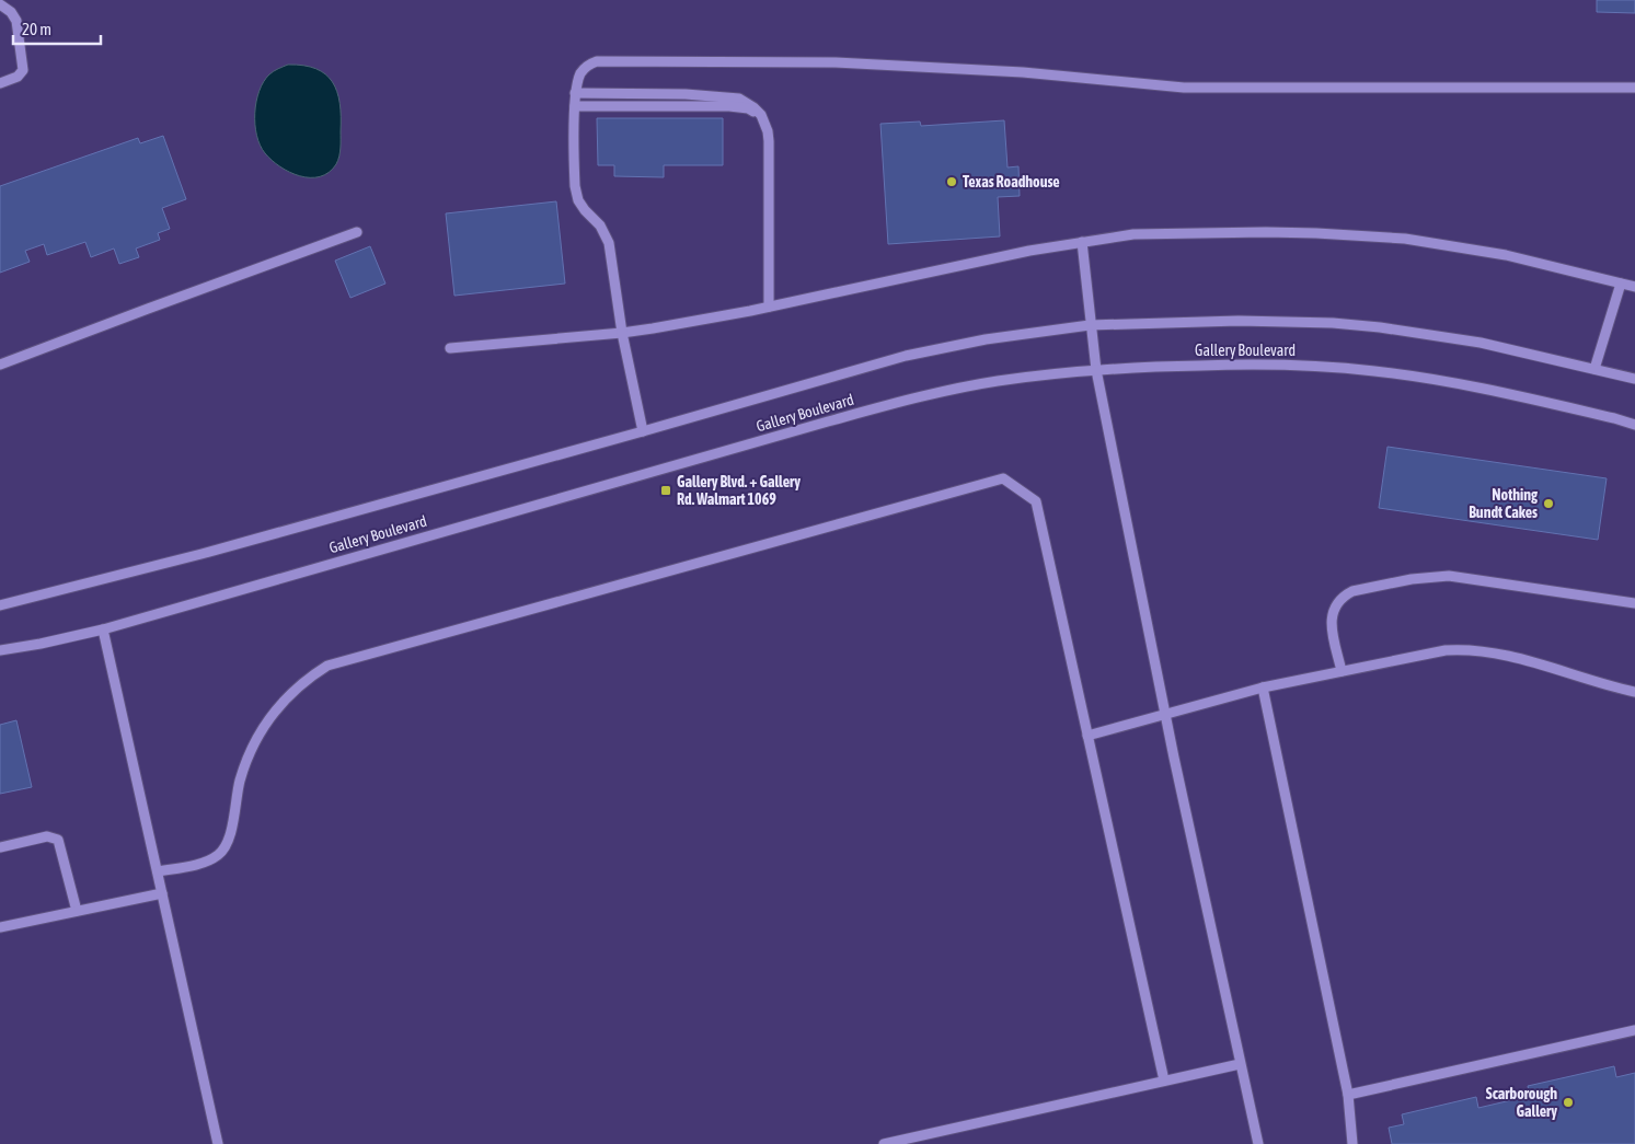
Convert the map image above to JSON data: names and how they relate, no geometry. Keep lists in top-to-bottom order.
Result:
{
  "streets": {
    "street": ["Gallery Boulevard"]
  },
  "places": {
    "other": ["Texas Roadhouse", "Nothing Bundt Cakes", "Scarborough Gallery"],
    "transit": ["Gallery Blvd. + Gallery Rd. Walmart 1069"]
  },
  "scale_bar": "20 m"
}
